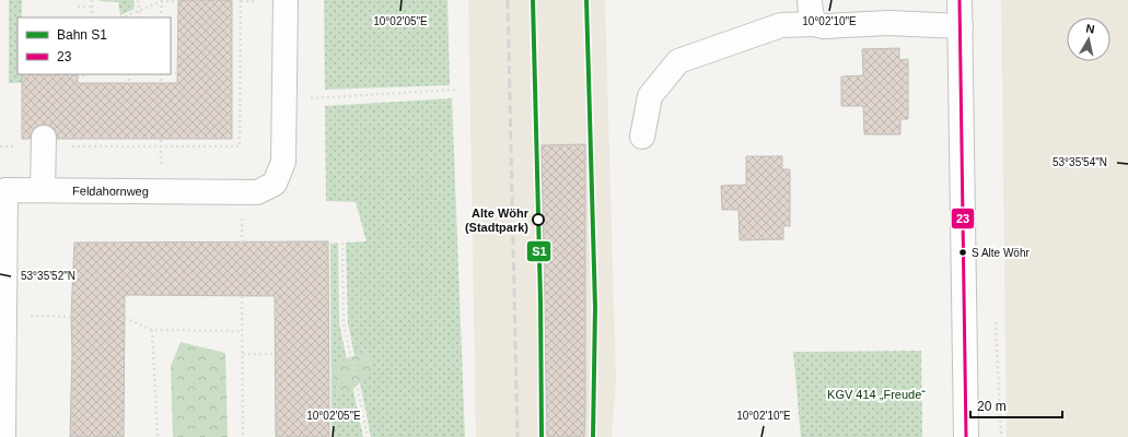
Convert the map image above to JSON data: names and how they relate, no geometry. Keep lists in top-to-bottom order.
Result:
{
  "streets": {
    "street": ["Feldahornweg"]
  },
  "parks": ["KGV 414 „Freude“"],
  "places": ["Alte Wöhr (Stadtpark)", "S Alte Wöhr"],
  "lines": ["rail line S1", "transit line 23"],
  "legend": ["Bahn S1", "23"],
  "scale_bar": "20 m",
  "north": "top",
  "coordinates": [
    "10°02'05\"E",
    "10°02'10\"E",
    "53°35'54\"N",
    "53°35'52\"N"
  ]
}
